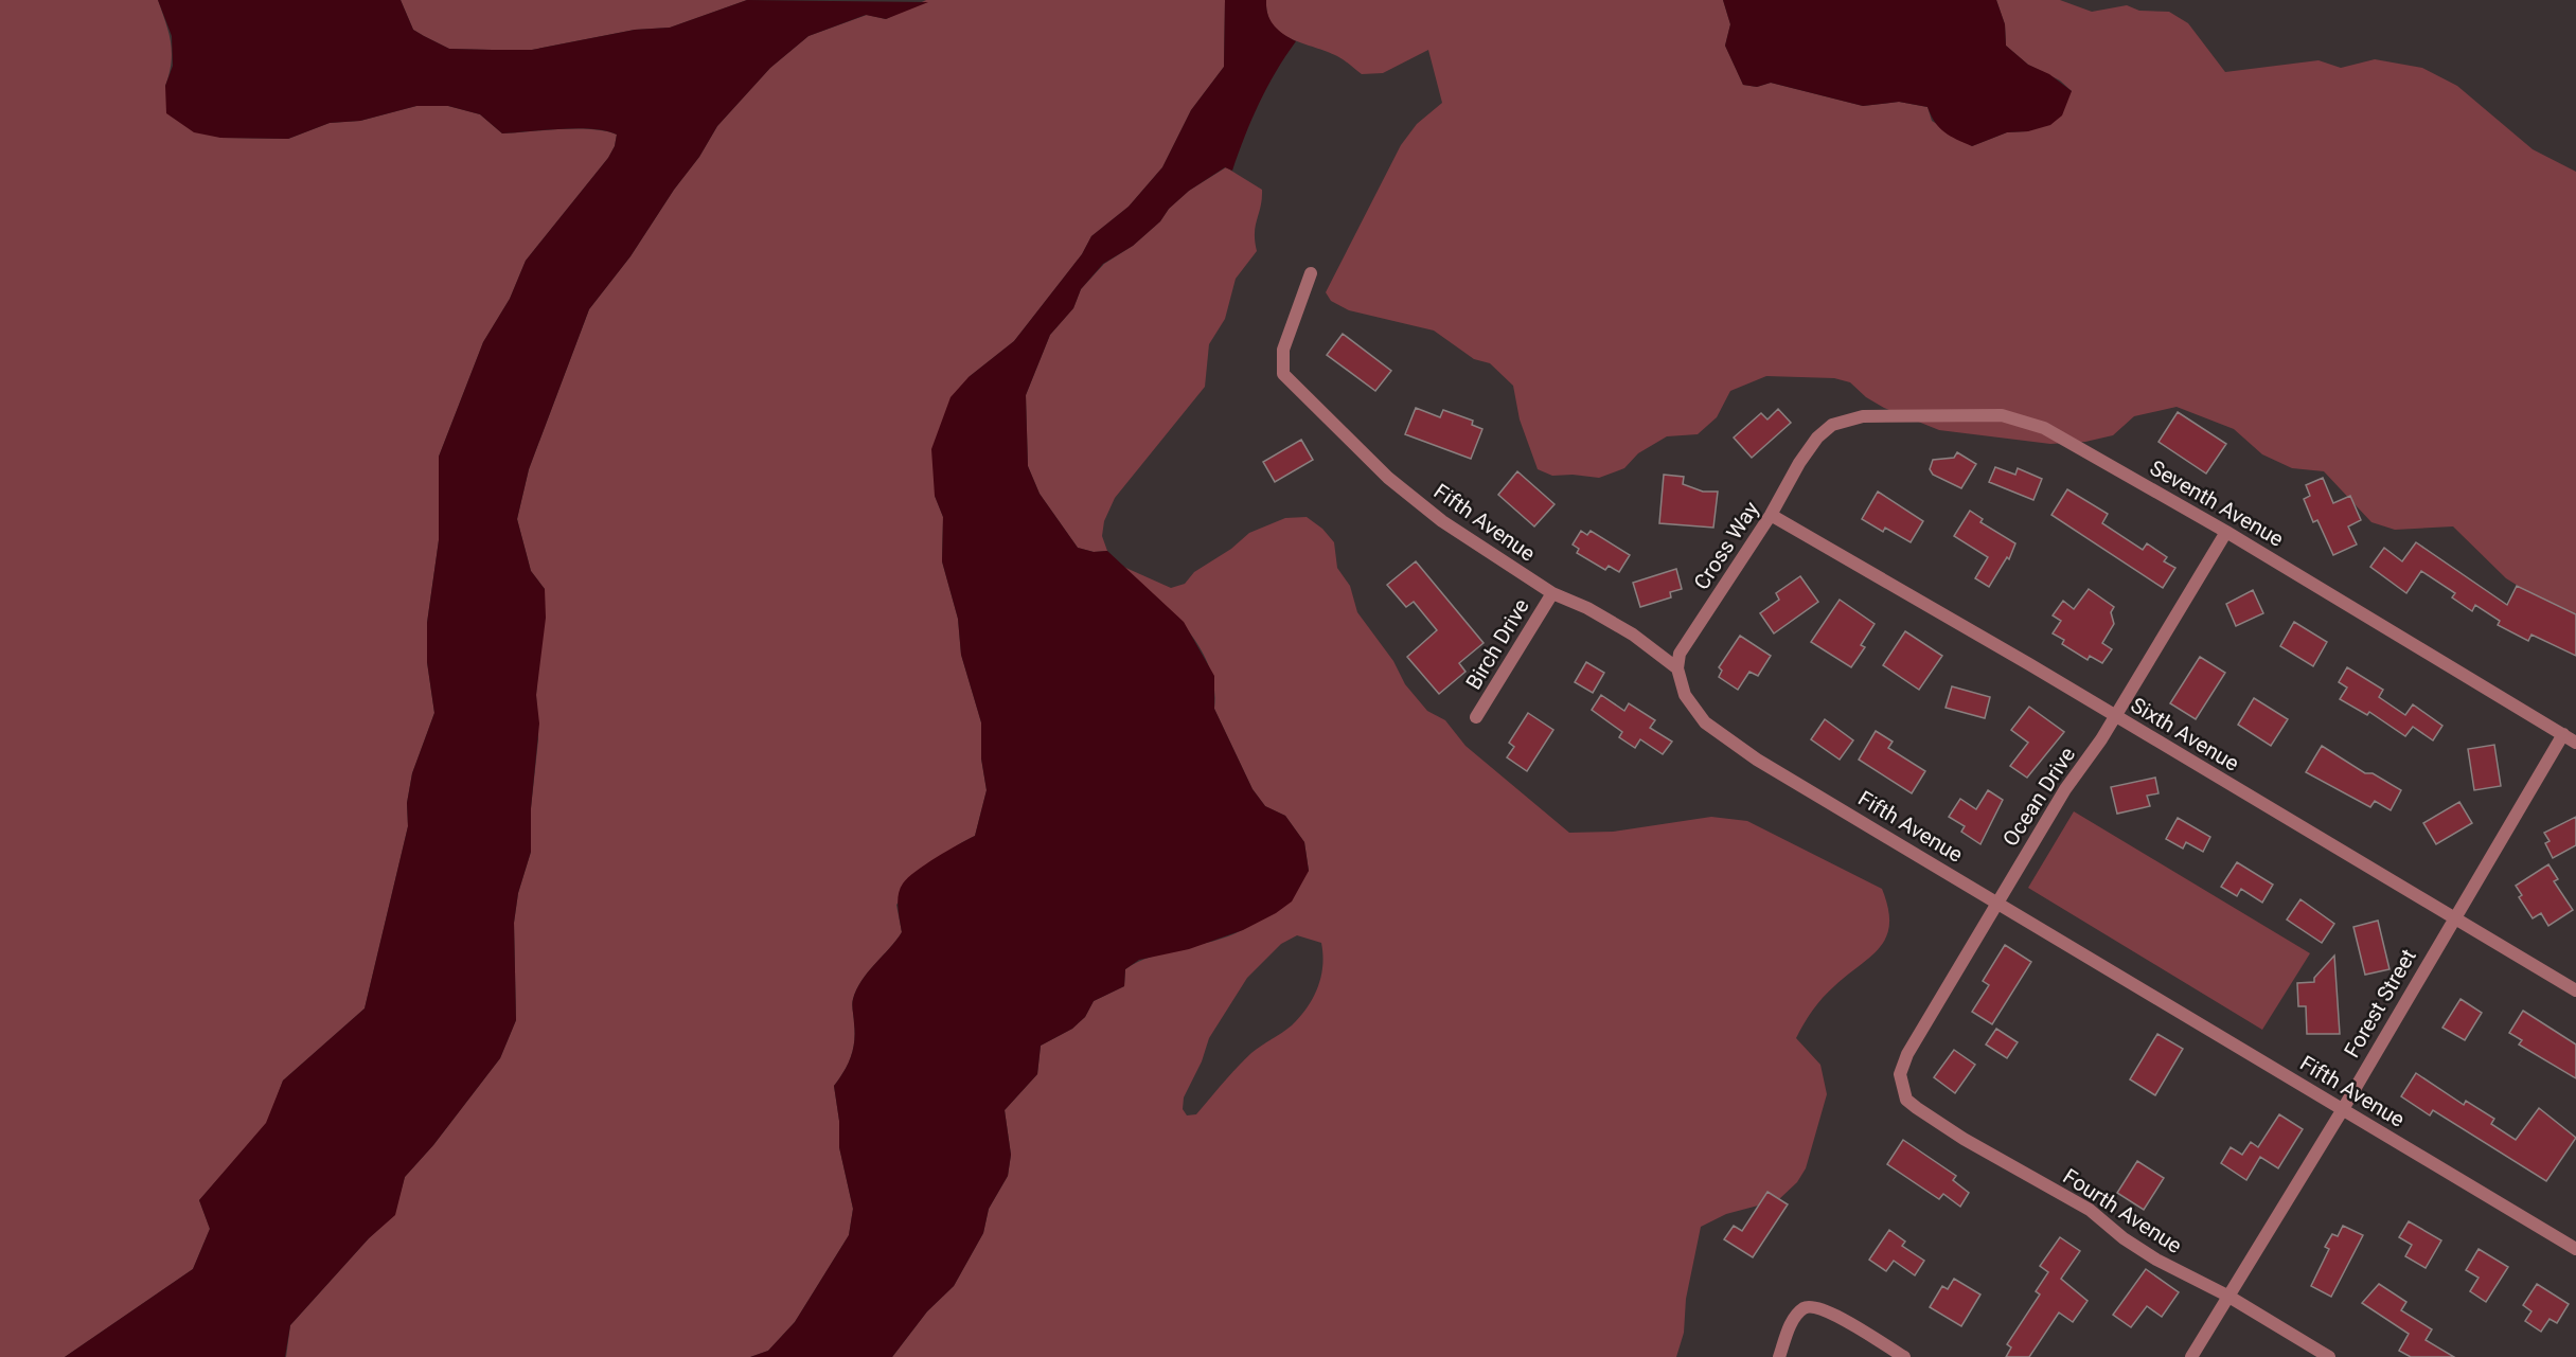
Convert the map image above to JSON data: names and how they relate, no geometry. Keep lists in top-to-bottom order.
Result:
{
  "streets": {
    "street": [
      "Seventh Avenue",
      "Fifth Avenue",
      "Cross Way",
      "Birch Drive",
      "Sixth Avenue",
      "Ocean Drive",
      "Forest Street",
      "Fourth Avenue"
    ]
  },
  "crossings": [
    ["Seventh Avenue", "Cross Way"],
    ["Seventh Avenue", "Ocean Drive"],
    ["Seventh Avenue", "Forest Street"],
    ["Fifth Avenue", "Cross Way"],
    ["Fifth Avenue", "Birch Drive"],
    ["Fifth Avenue", "Ocean Drive"],
    ["Fifth Avenue", "Forest Street"],
    ["Cross Way", "Sixth Avenue"],
    ["Sixth Avenue", "Ocean Drive"],
    ["Sixth Avenue", "Forest Street"],
    ["Ocean Drive", "Fourth Avenue"],
    ["Forest Street", "Fourth Avenue"]
  ]
}
